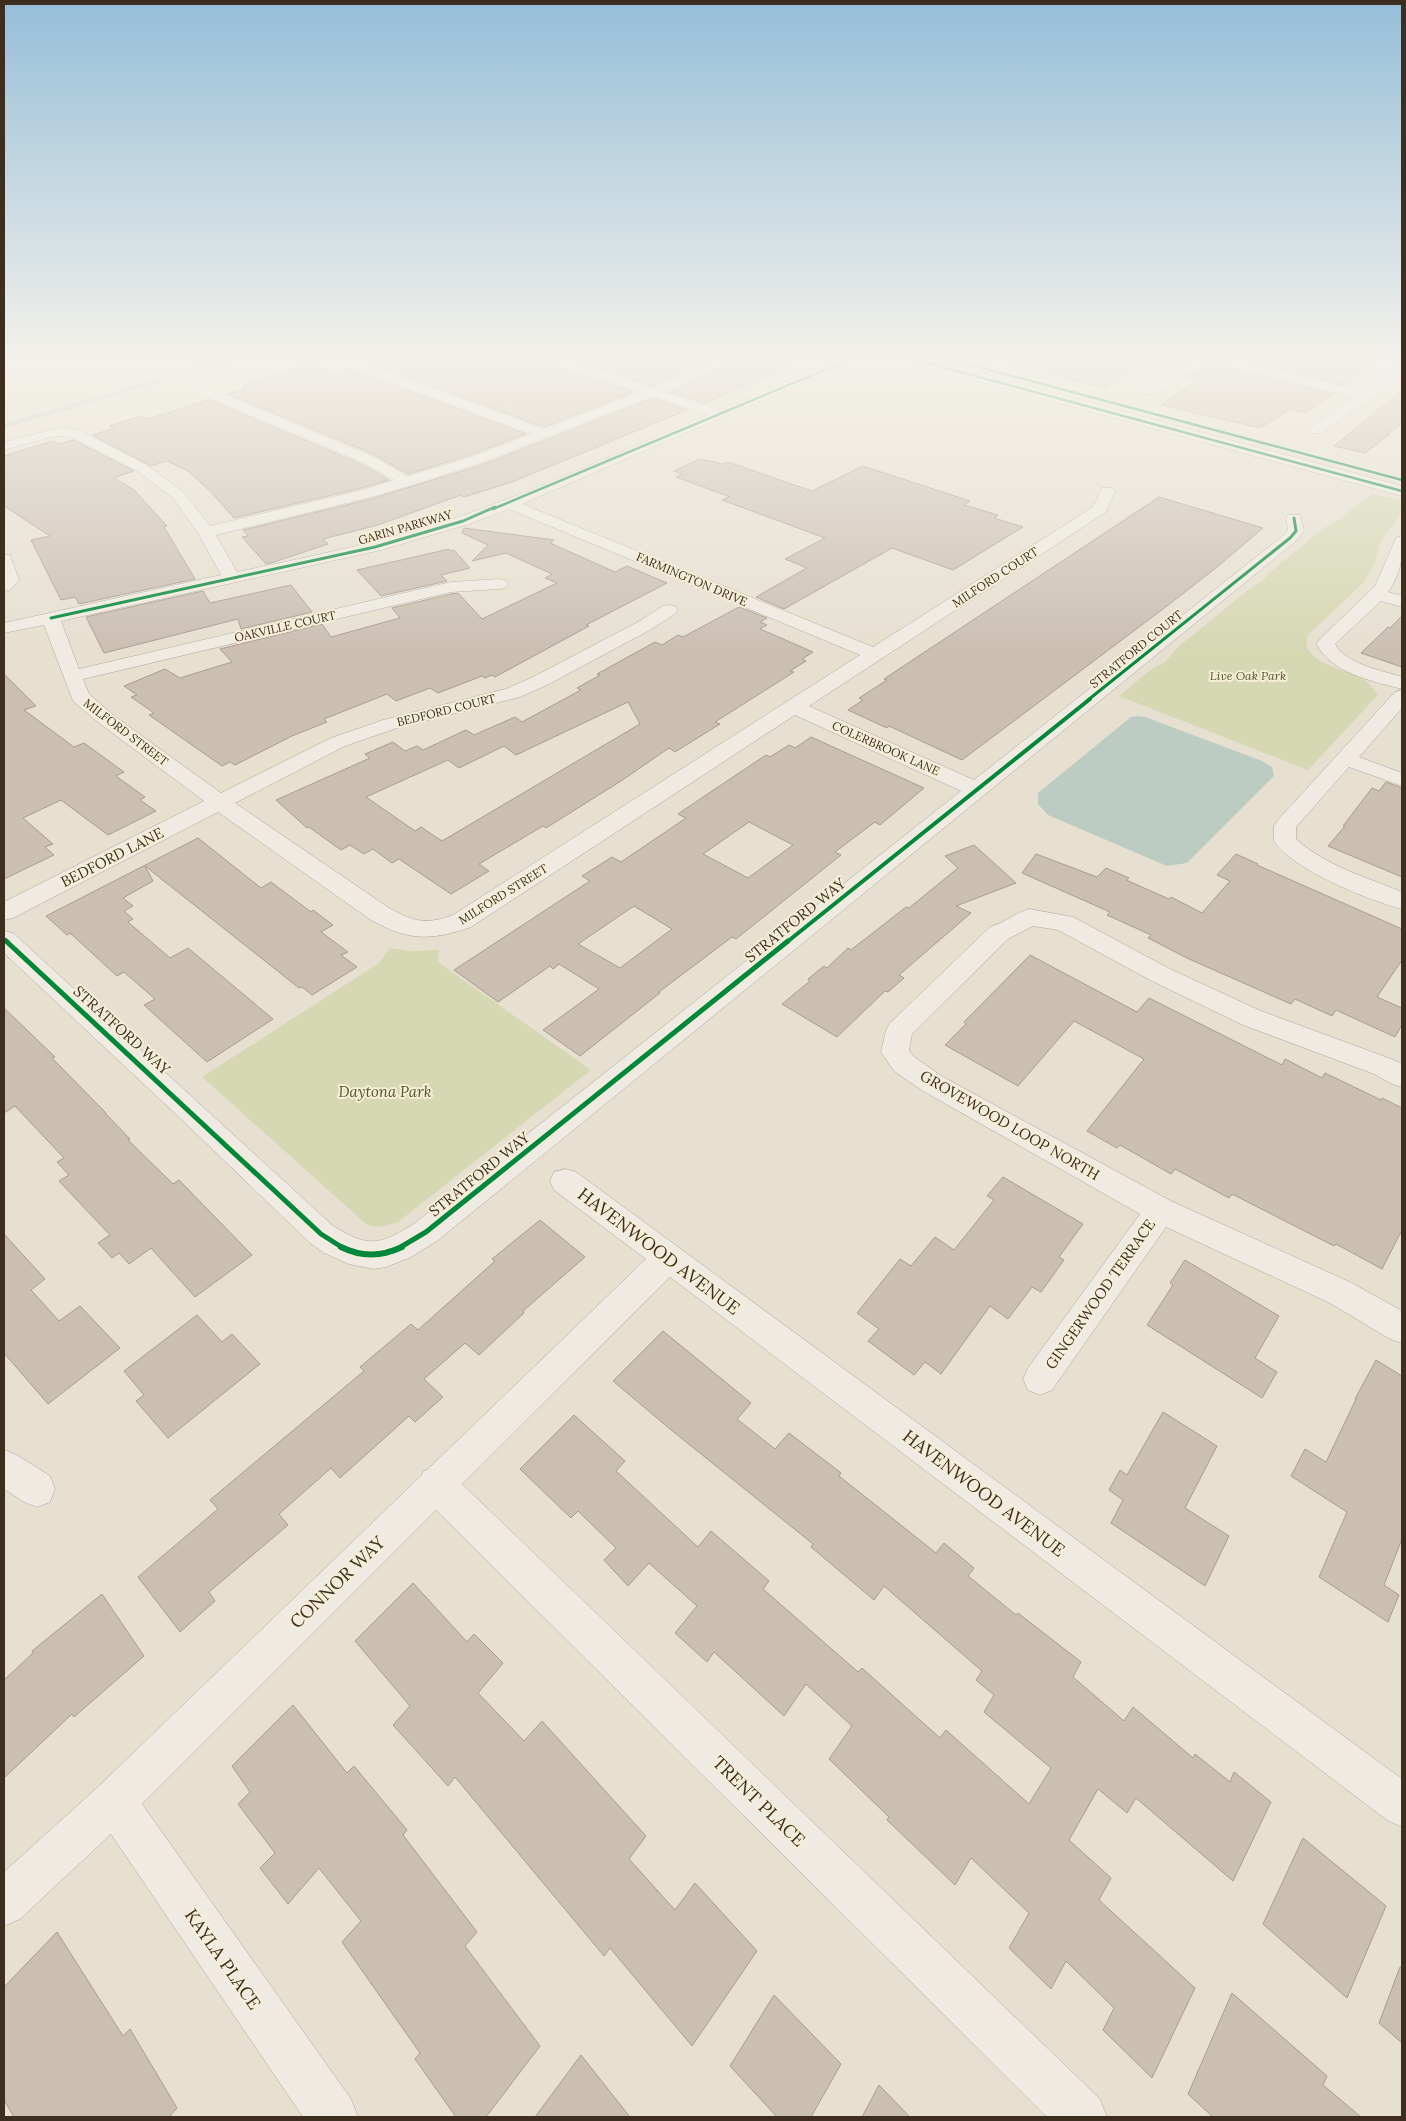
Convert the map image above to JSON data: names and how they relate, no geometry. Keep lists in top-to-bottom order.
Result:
{
  "streets": {
    "street": [
      "GARIN PARKWAY",
      "MILFORD COURT",
      "FARMINGTON DRIVE",
      "OAKVILLE COURT",
      "STRATFORD COURT",
      "BEDFORD COURT",
      "MILFORD STREET",
      "COLERBROOK LANE",
      "BEDFORD LANE",
      "STRATFORD WAY",
      "GROVEWOOD LOOP NORTH",
      "HAVENWOOD AVENUE",
      "GINGERWOOD TERRACE",
      "CONNOR WAY",
      "TRENT PLACE",
      "KAYLA PLACE"
    ]
  },
  "crossings": [
    ["GARIN PARKWAY", "FARMINGTON DRIVE"],
    ["GARIN PARKWAY", "MILFORD STREET"],
    ["MILFORD COURT", "FARMINGTON DRIVE"],
    ["MILFORD COURT", "MILFORD STREET"],
    ["FARMINGTON DRIVE", "MILFORD STREET"],
    ["OAKVILLE COURT", "MILFORD STREET"],
    ["STRATFORD COURT", "COLERBROOK LANE"],
    ["STRATFORD COURT", "STRATFORD WAY"],
    ["BEDFORD COURT", "MILFORD STREET"],
    ["BEDFORD COURT", "BEDFORD LANE"],
    ["MILFORD STREET", "COLERBROOK LANE"],
    ["MILFORD STREET", "BEDFORD LANE"],
    ["COLERBROOK LANE", "STRATFORD WAY"],
    ["GROVEWOOD LOOP NORTH", "GINGERWOOD TERRACE"],
    ["HAVENWOOD AVENUE", "CONNOR WAY"],
    ["CONNOR WAY", "TRENT PLACE"],
    ["CONNOR WAY", "KAYLA PLACE"]
  ],
  "parks": ["Live Oak Park", "Daytona Park"]
}
